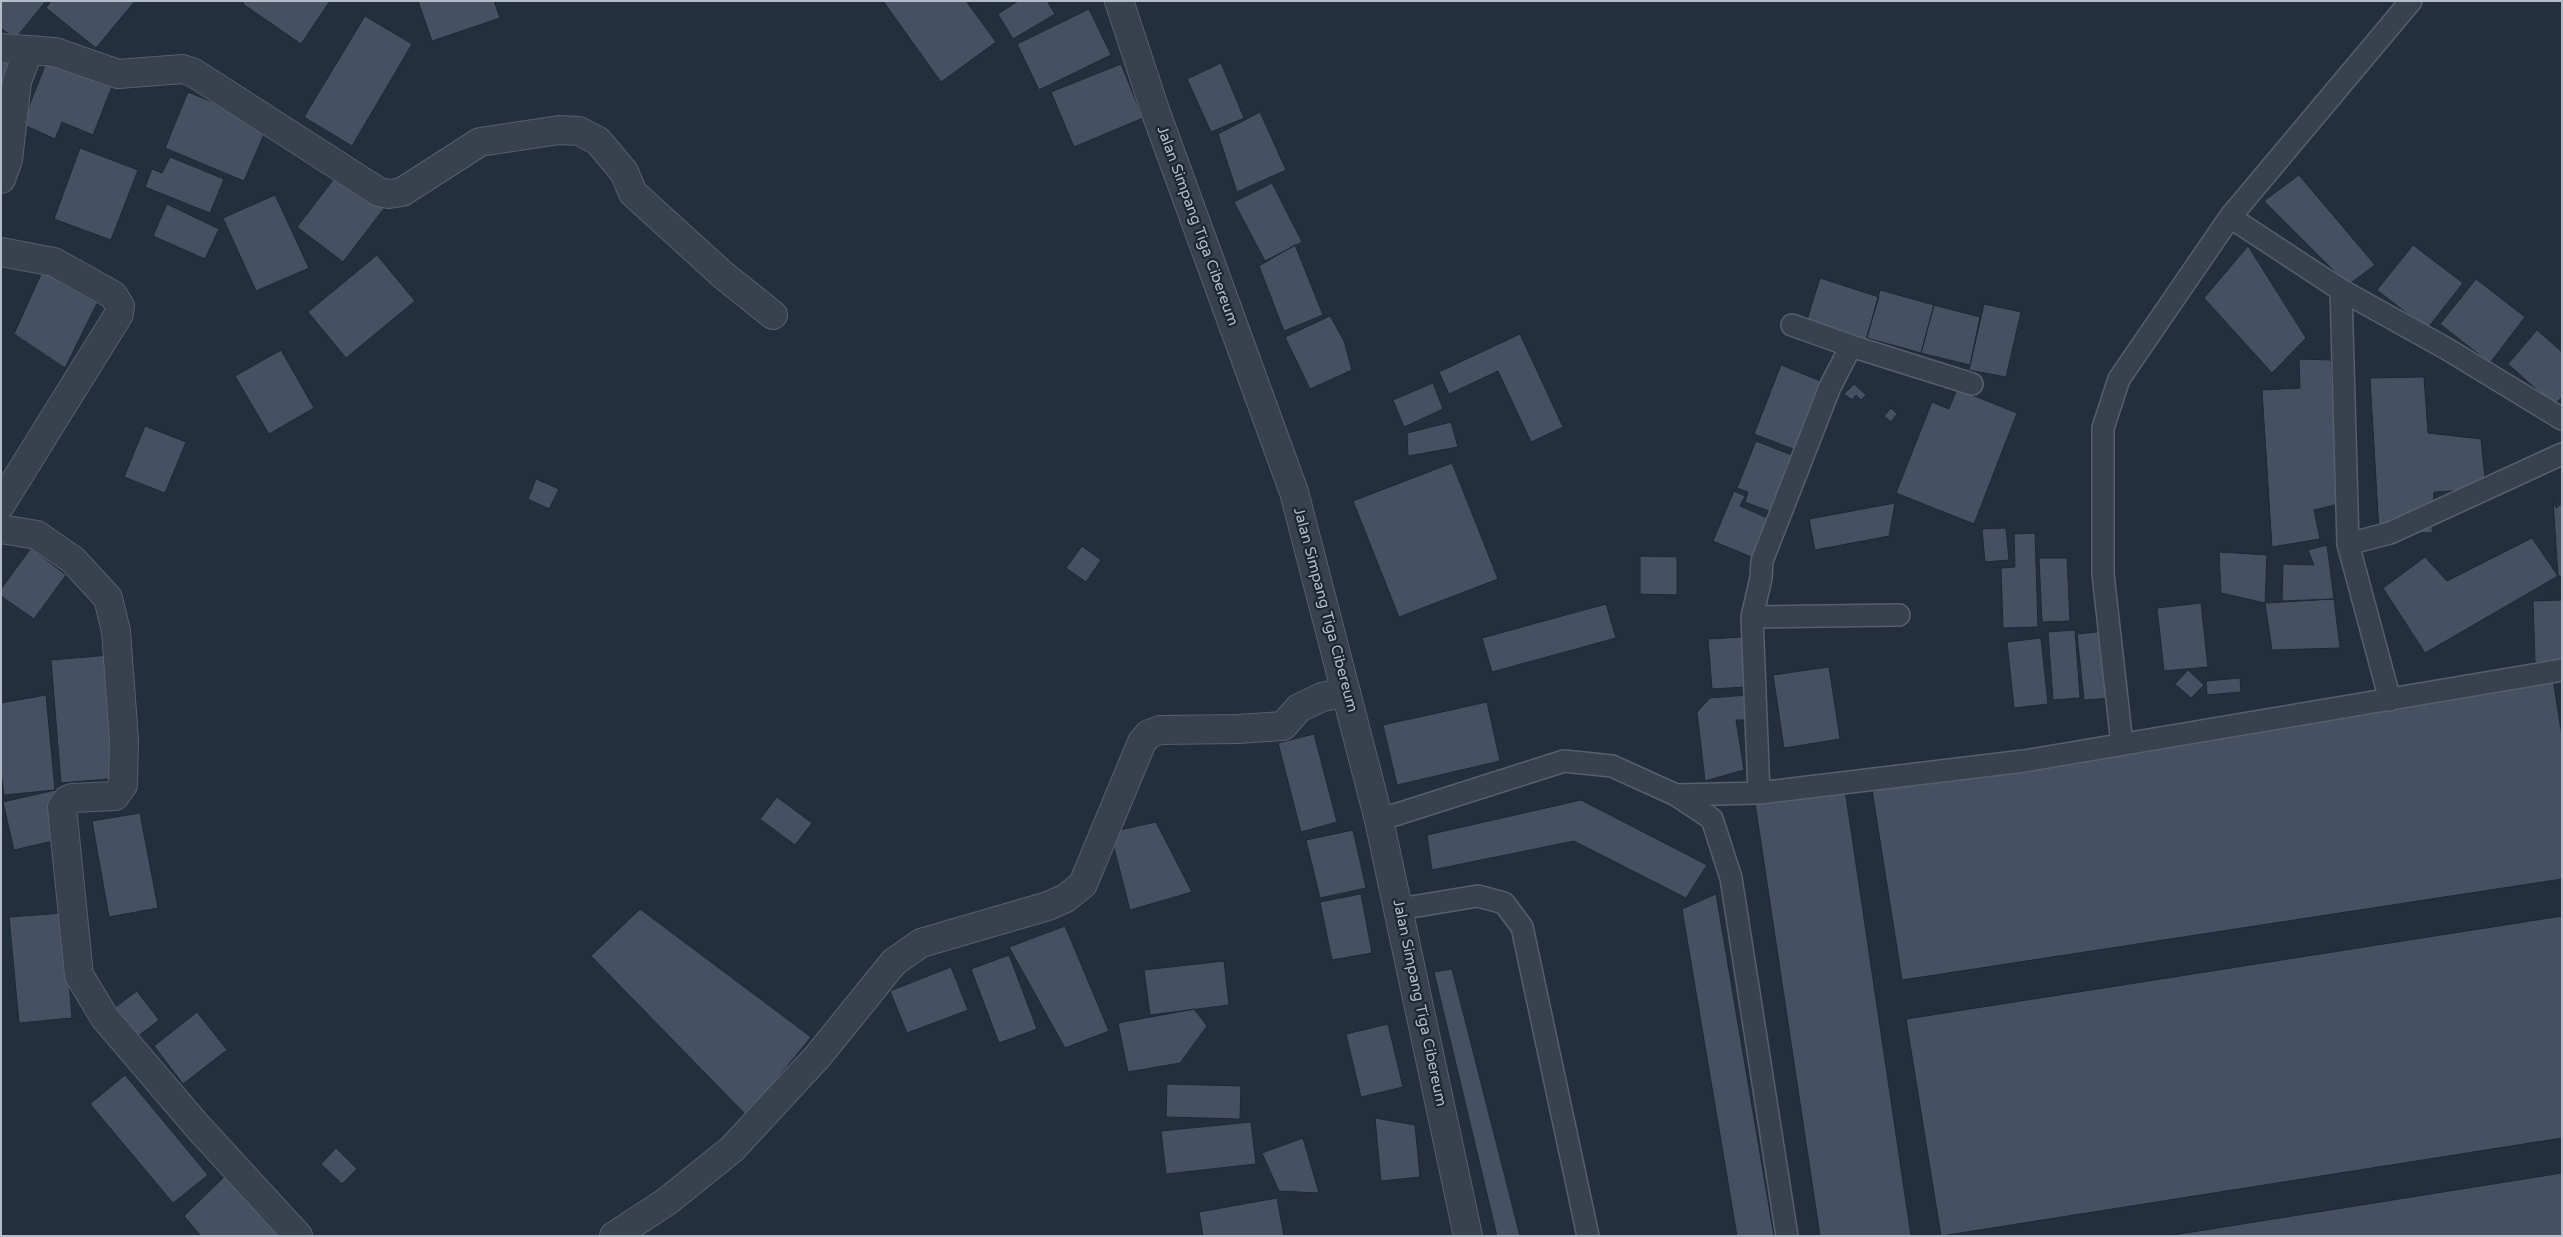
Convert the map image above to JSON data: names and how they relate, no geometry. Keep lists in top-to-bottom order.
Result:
{
  "streets": {
    "street": ["Jalan Simpang Tiga Cibereum"]
  }
}
